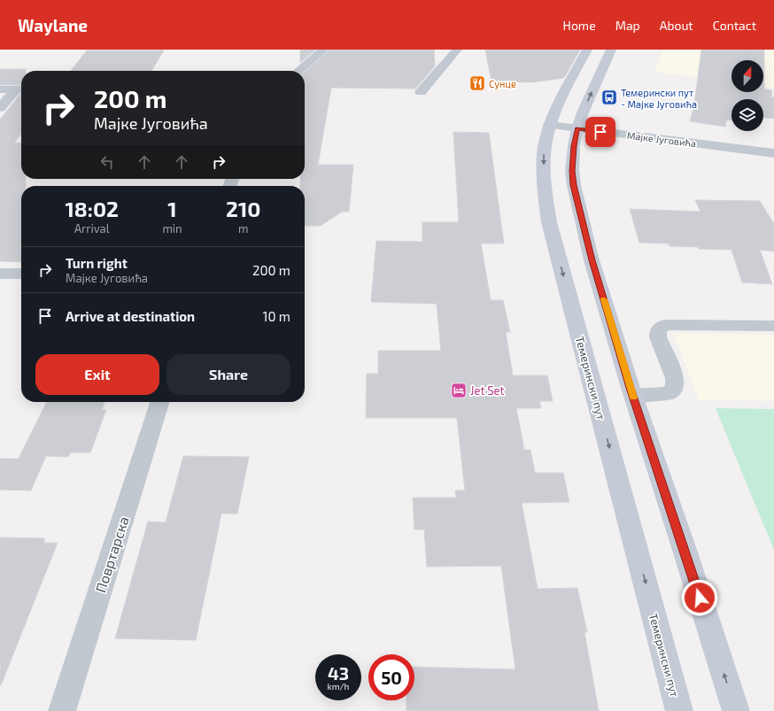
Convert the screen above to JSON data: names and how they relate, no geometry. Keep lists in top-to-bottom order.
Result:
{
  "streets": {
    "main road": ["Темерински пут"],
    "street": ["Мајке Југовића", "Повртарска"]
  },
  "crossings": [
    ["Мајке Југовића", "Темерински пут"]
  ],
  "places": {
    "restaurant": ["Сунце"],
    "bus stop": ["Темерински пут - Мајке Југовића"],
    "hotel": ["Jet Set"]
  },
  "north": "top",
  "page": {
    "header": "Waylane",
    "nav": [
      "Home",
      "Map",
      "About",
      "Contact"
    ],
    "turn": ["200 m", "Мајке Југовића"],
    "eta": [
      "18:02",
      "Arrival",
      "1",
      "min",
      "210",
      "m"
    ],
    "list": [
      {
        "name": "Turn right",
        "note": "Мајке Југовића",
        "value": "200 m"
      },
      {
        "name": "Arrive at destination",
        "value": "10 m"
      }
    ],
    "buttons": ["Exit", "Share"],
    "speed": "43 km/h",
    "limit": "50"
  }
}
